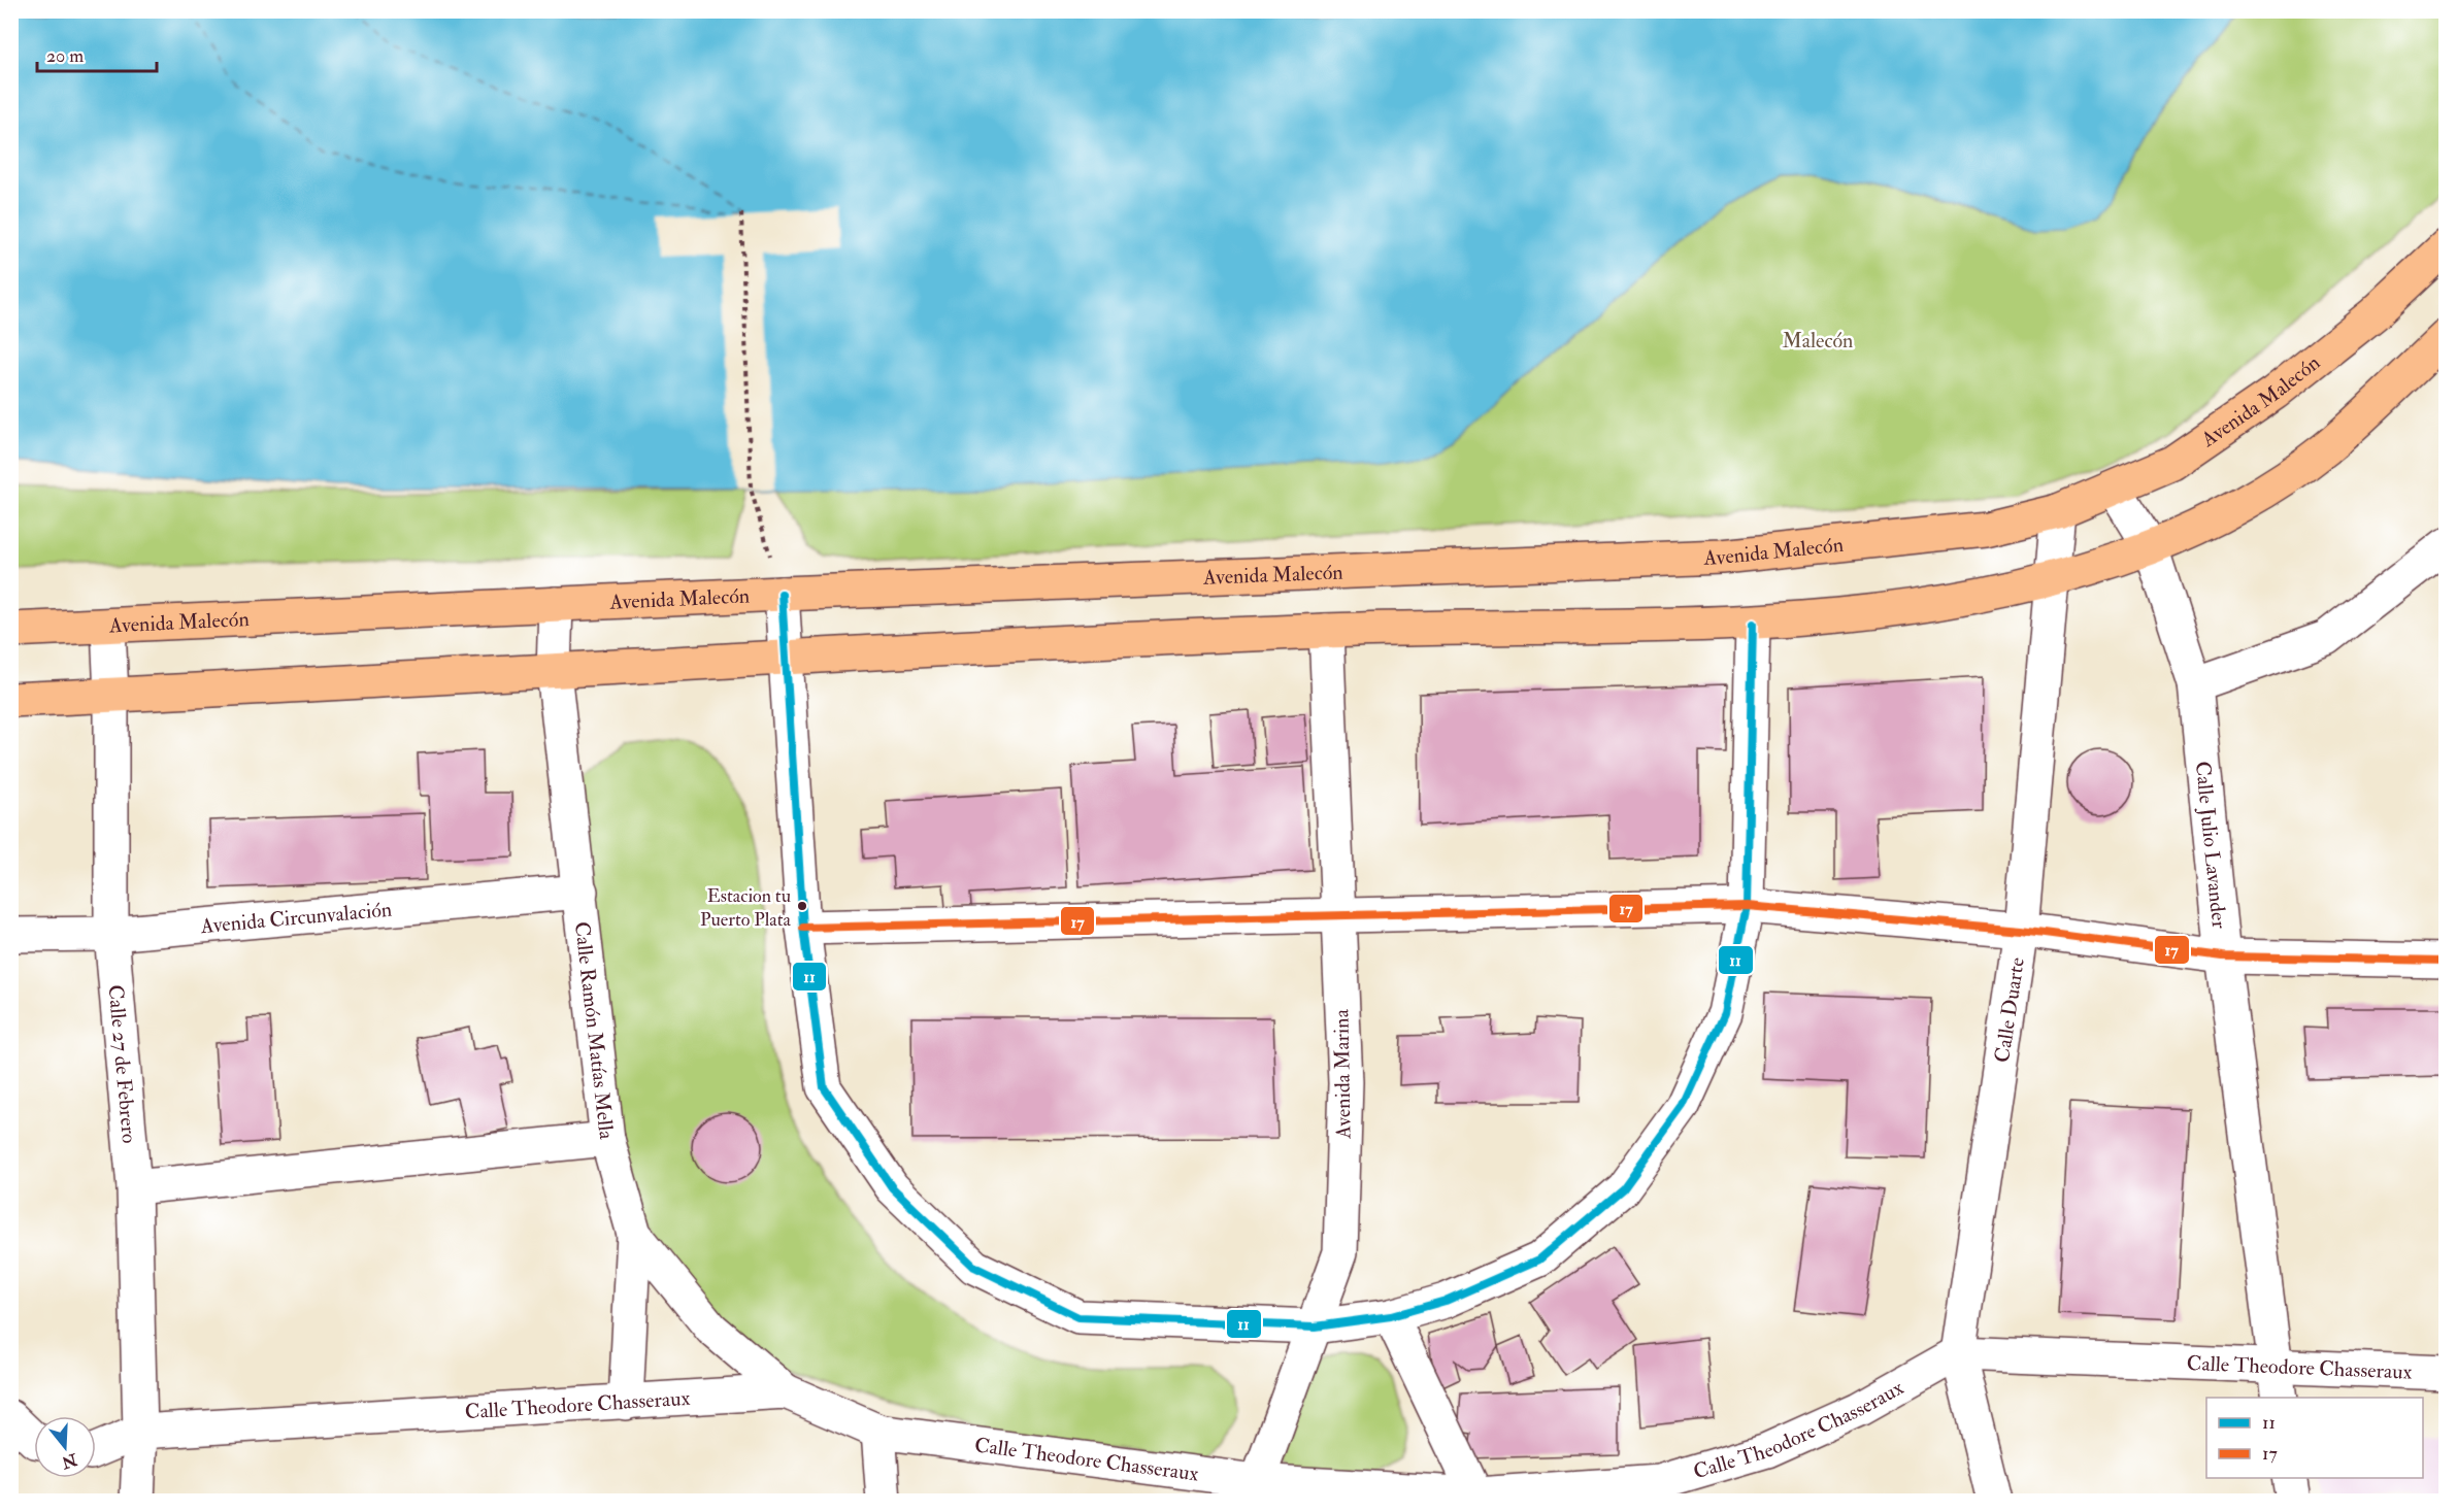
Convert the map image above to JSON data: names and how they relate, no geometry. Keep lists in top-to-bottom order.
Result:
{
  "streets": {
    "main road": ["Avenida Malecón"],
    "street": [
      "Calle Julio Lavander",
      "Avenida Circunvalación",
      "Calle Duarte",
      "Calle Ramón Matías Mella",
      "Calle 27 de Febrero",
      "Avenida Marina",
      "Calle Theodore Chasseraux"
    ]
  },
  "crossings": [
    ["Avenida Malecón", "Calle Julio Lavander"],
    ["Avenida Malecón", "Calle Duarte"],
    ["Avenida Malecón", "Calle Ramón Matías Mella"],
    ["Avenida Malecón", "Calle 27 de Febrero"],
    ["Calle Julio Lavander", "Calle Theodore Chasseraux"],
    ["Avenida Circunvalación", "Calle Ramón Matías Mella"],
    ["Avenida Circunvalación", "Calle 27 de Febrero"],
    ["Calle Duarte", "Calle Theodore Chasseraux"],
    ["Calle Ramón Matías Mella", "Calle Theodore Chasseraux"],
    ["Calle 27 de Febrero", "Calle Theodore Chasseraux"],
    ["Avenida Marina", "Calle Theodore Chasseraux"]
  ],
  "parks": ["Malecón"],
  "places": ["Estacion tu Puerto Plata"],
  "lines": ["transit line 11", "transit line 17"],
  "legend": ["11", "17"],
  "scale_bar": "20 m",
  "north": "bottom"
}
